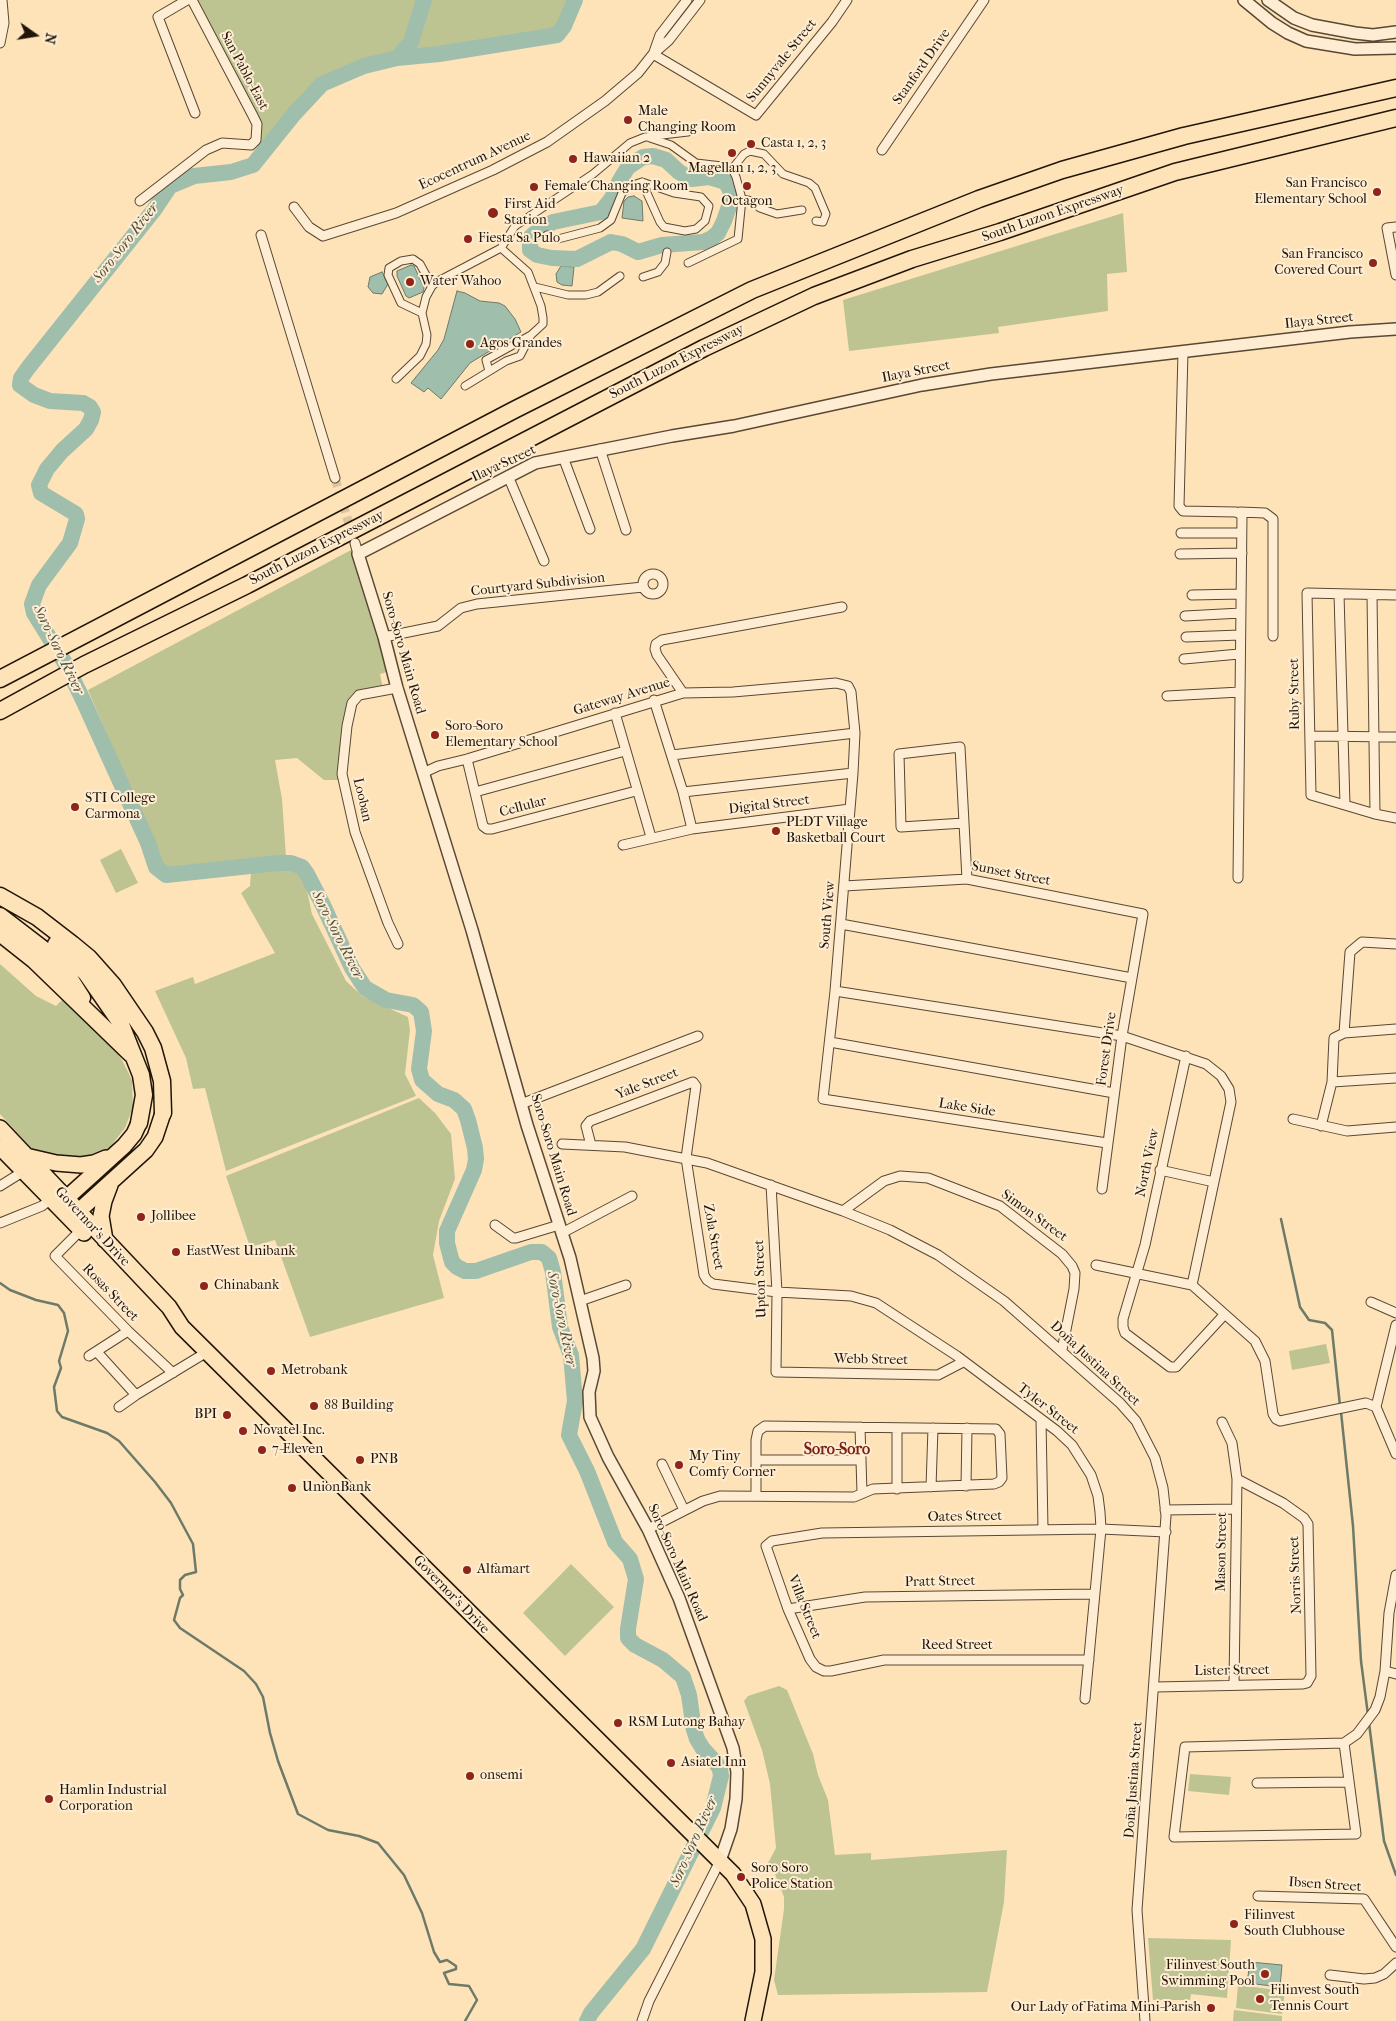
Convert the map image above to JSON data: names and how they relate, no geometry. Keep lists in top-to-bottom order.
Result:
{
  "streets": {
    "highway": ["South Luzon Expressway", "Governor's Drive"],
    "street": [
      "Sunnyvale Street",
      "Stanford Drive",
      "San Pablo-East",
      "Ecocentrum Avenue",
      "Ilaya Street",
      "Courtyard Subdivision",
      "Soro-Soro Main Road",
      "Ruby Street",
      "Gateway Avenue",
      "Looban",
      "Digital Street",
      "Cellular",
      "Sunset Street",
      "South View",
      "Forest Drive",
      "Yale Street",
      "Lake Side",
      "North View",
      "Simon Street",
      "Zola Street",
      "Upton Street",
      "Rosas Street",
      "Webb Street",
      "Doña Justina Street",
      "Tyler Street",
      "Oates Street",
      "Mason Street",
      "Norris Street",
      "Pratt Street",
      "Villa Street",
      "Reed Street",
      "Lister Street",
      "Ibsen Street"
    ]
  },
  "crossings": [
    ["Sunnyvale Street", "Ecocentrum Avenue"],
    ["Ilaya Street", "Soro-Soro Main Road"],
    ["Courtyard Subdivision", "Soro-Soro Main Road"],
    ["Soro-Soro Main Road", "Gateway Avenue"],
    ["Soro-Soro Main Road", "Looban"],
    ["Soro-Soro Main Road", "Governor's Drive"],
    ["Gateway Avenue", "Cellular"],
    ["Gateway Avenue", "South View"],
    ["Digital Street", "South View"],
    ["Sunset Street", "South View"],
    ["Sunset Street", "Forest Drive"],
    ["South View", "Lake Side"],
    ["Forest Drive", "Lake Side"],
    ["Yale Street", "Zola Street"],
    ["Yale Street", "Doña Justina Street"],
    ["Simon Street", "Doña Justina Street"],
    ["Governor's Drive", "Rosas Street"],
    ["Zola Street", "Upton Street"],
    ["Zola Street", "Doña Justina Street"],
    ["Zola Street", "Tyler Street"],
    ["Upton Street", "Webb Street"],
    ["Upton Street", "Doña Justina Street"],
    ["Upton Street", "Tyler Street"],
    ["Webb Street", "Tyler Street"],
    ["Doña Justina Street", "Oates Street"],
    ["Doña Justina Street", "Lister Street"],
    ["Tyler Street", "Oates Street"],
    ["Tyler Street", "Pratt Street"],
    ["Tyler Street", "Reed Street"],
    ["Oates Street", "Villa Street"],
    ["Mason Street", "Norris Street"],
    ["Mason Street", "Lister Street"],
    ["Norris Street", "Lister Street"],
    ["Pratt Street", "Villa Street"],
    ["Villa Street", "Reed Street"]
  ],
  "districts": ["Soro-Soro"],
  "water": ["Soro-Soro River"],
  "places": [
    "Male Changing Room",
    "Casta 1, 2, 3",
    "Magellan 1, 2, 3",
    "Hawaiian 2",
    "Octagon",
    "Female Changing Room",
    "San Francisco Elementary School",
    "First Aid Station",
    "Fiesta Sa Pulo",
    "San Francisco Covered Court",
    "Water Wahoo",
    "Agos Grandes",
    "Soro-Soro Elementary School",
    "STI College Carmona",
    "PLDT Village Basketball Court",
    "Jollibee",
    "EastWest Unibank",
    "Chinabank",
    "Metrobank",
    "88 Building",
    "BPI",
    "Novatel Inc.",
    "7-Eleven",
    "PNB",
    "My Tiny Comfy Corner",
    "UnionBank",
    "Alfamart",
    "RSM Lutong Bahay",
    "Asiatel Inn",
    "onsemi",
    "Hamlin Industrial Corporation",
    "Soro Soro Police Station",
    "Filinvest South Clubhouse",
    "Filinvest South Swimming Pool",
    "Filinvest South Tennis Court",
    "Our Lady of Fatima Mini-Parish"
  ],
  "north": "right"
}
